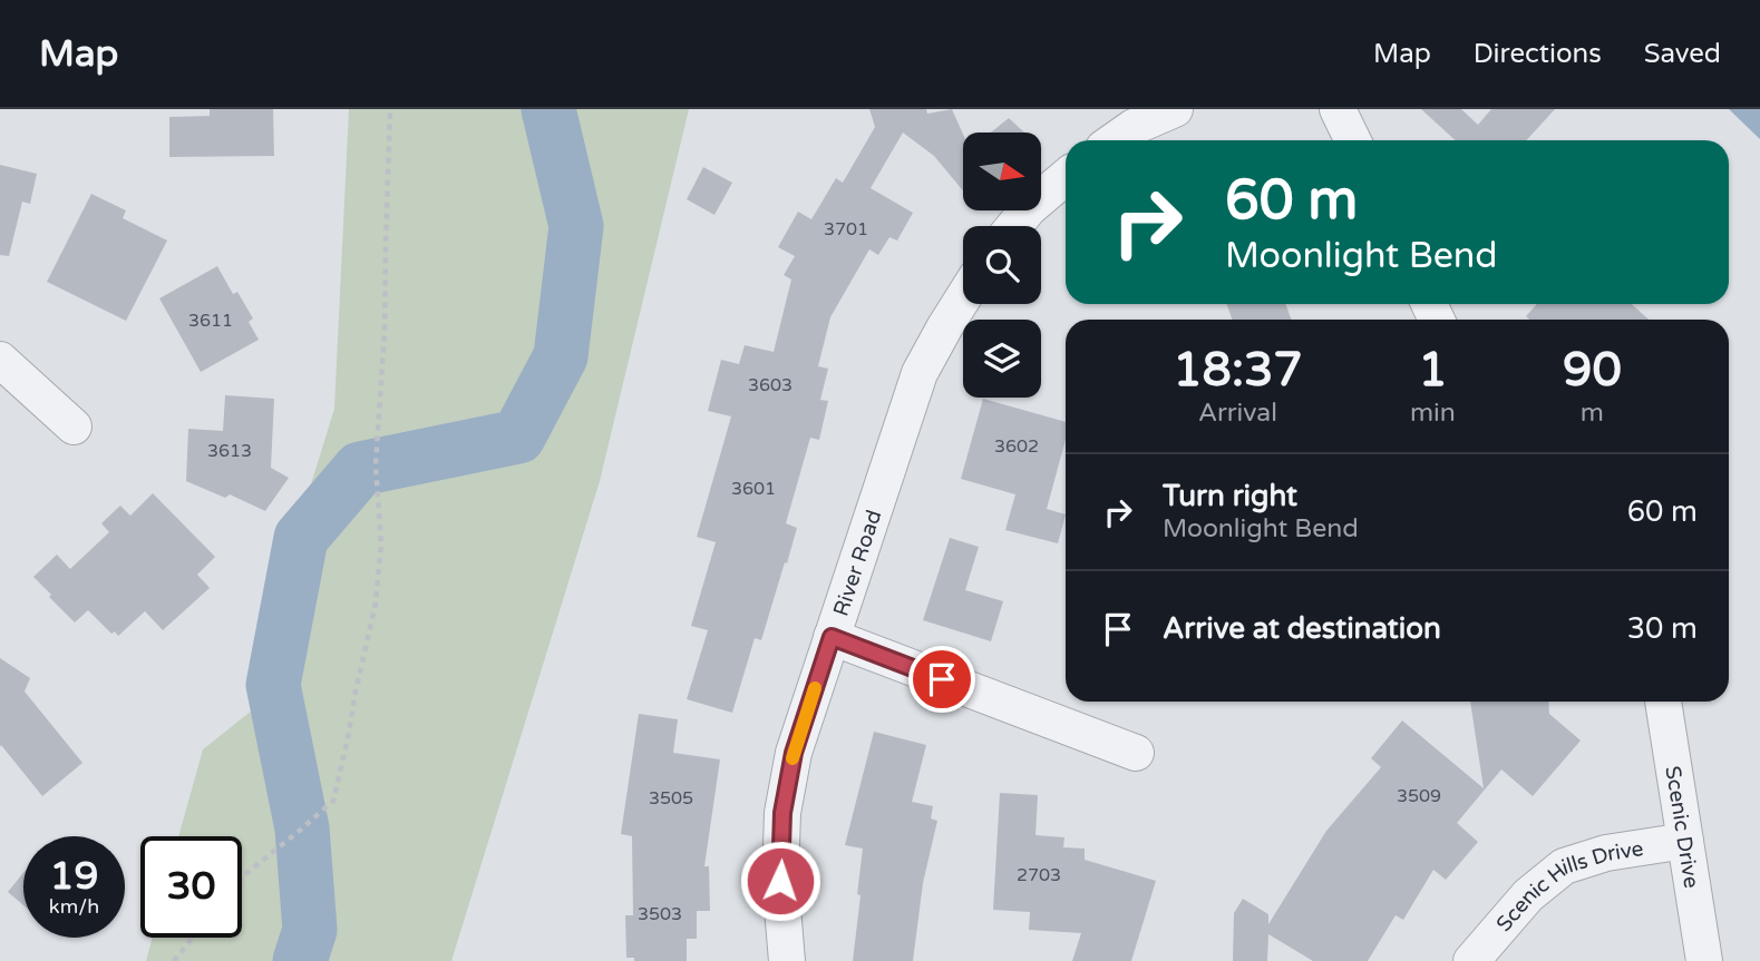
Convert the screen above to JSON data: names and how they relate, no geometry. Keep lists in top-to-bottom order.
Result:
{
  "streets": {
    "street": ["River Road", "Scenic Drive", "Scenic Hills Drive"]
  },
  "crossings": [
    ["Scenic Drive", "Scenic Hills Drive"]
  ],
  "house_numbers": [
    "3701",
    "3611",
    "3603",
    "3602",
    "3613",
    "3601",
    "3509",
    "3505",
    "2703",
    "3503"
  ],
  "north": "right",
  "page": {
    "header": "Map",
    "nav": ["Map", "Directions", "Saved"],
    "turn": ["60 m", "Moonlight Bend"],
    "eta": [
      "18:37",
      "Arrival",
      "1",
      "min",
      "90",
      "m"
    ],
    "list": [
      {
        "name": "Turn right",
        "note": "Moonlight Bend",
        "value": "60 m"
      },
      {
        "name": "Arrive at destination",
        "value": "30 m"
      }
    ],
    "speed": "19 km/h",
    "limit": "30"
  }
}
